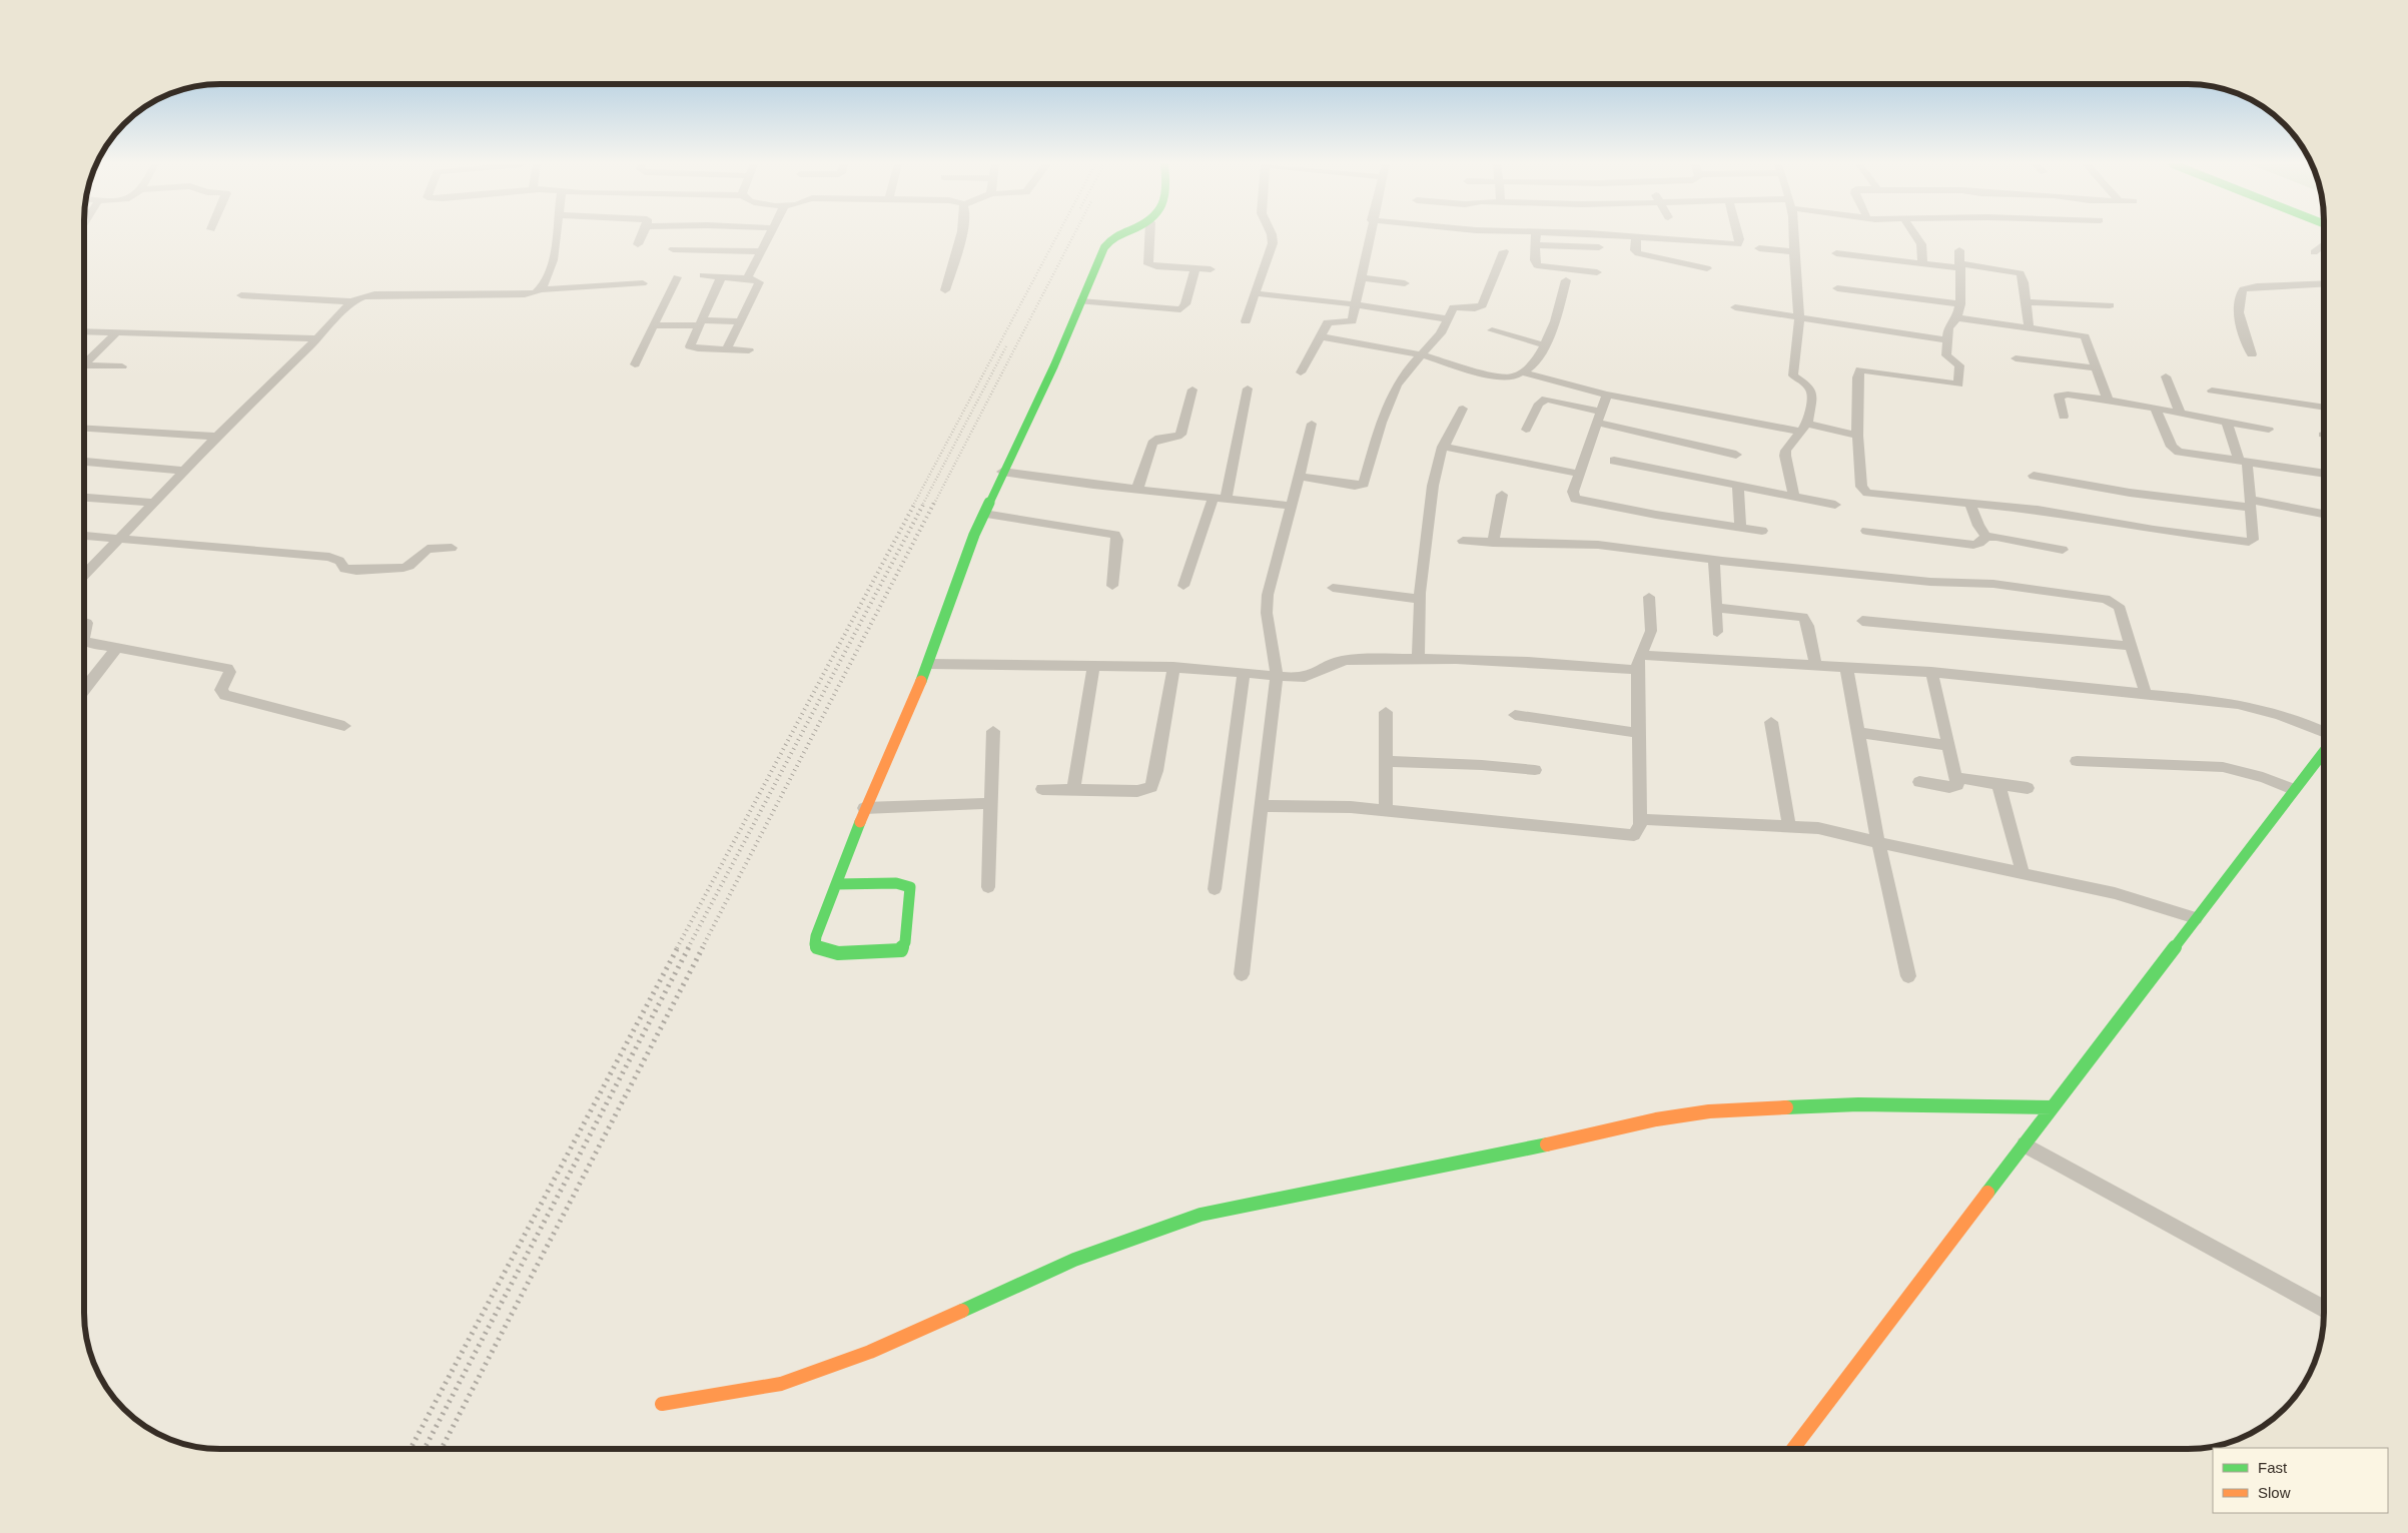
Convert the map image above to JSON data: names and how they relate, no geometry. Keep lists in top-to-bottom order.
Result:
{
  "legend": ["Fast", "Slow"]
}
